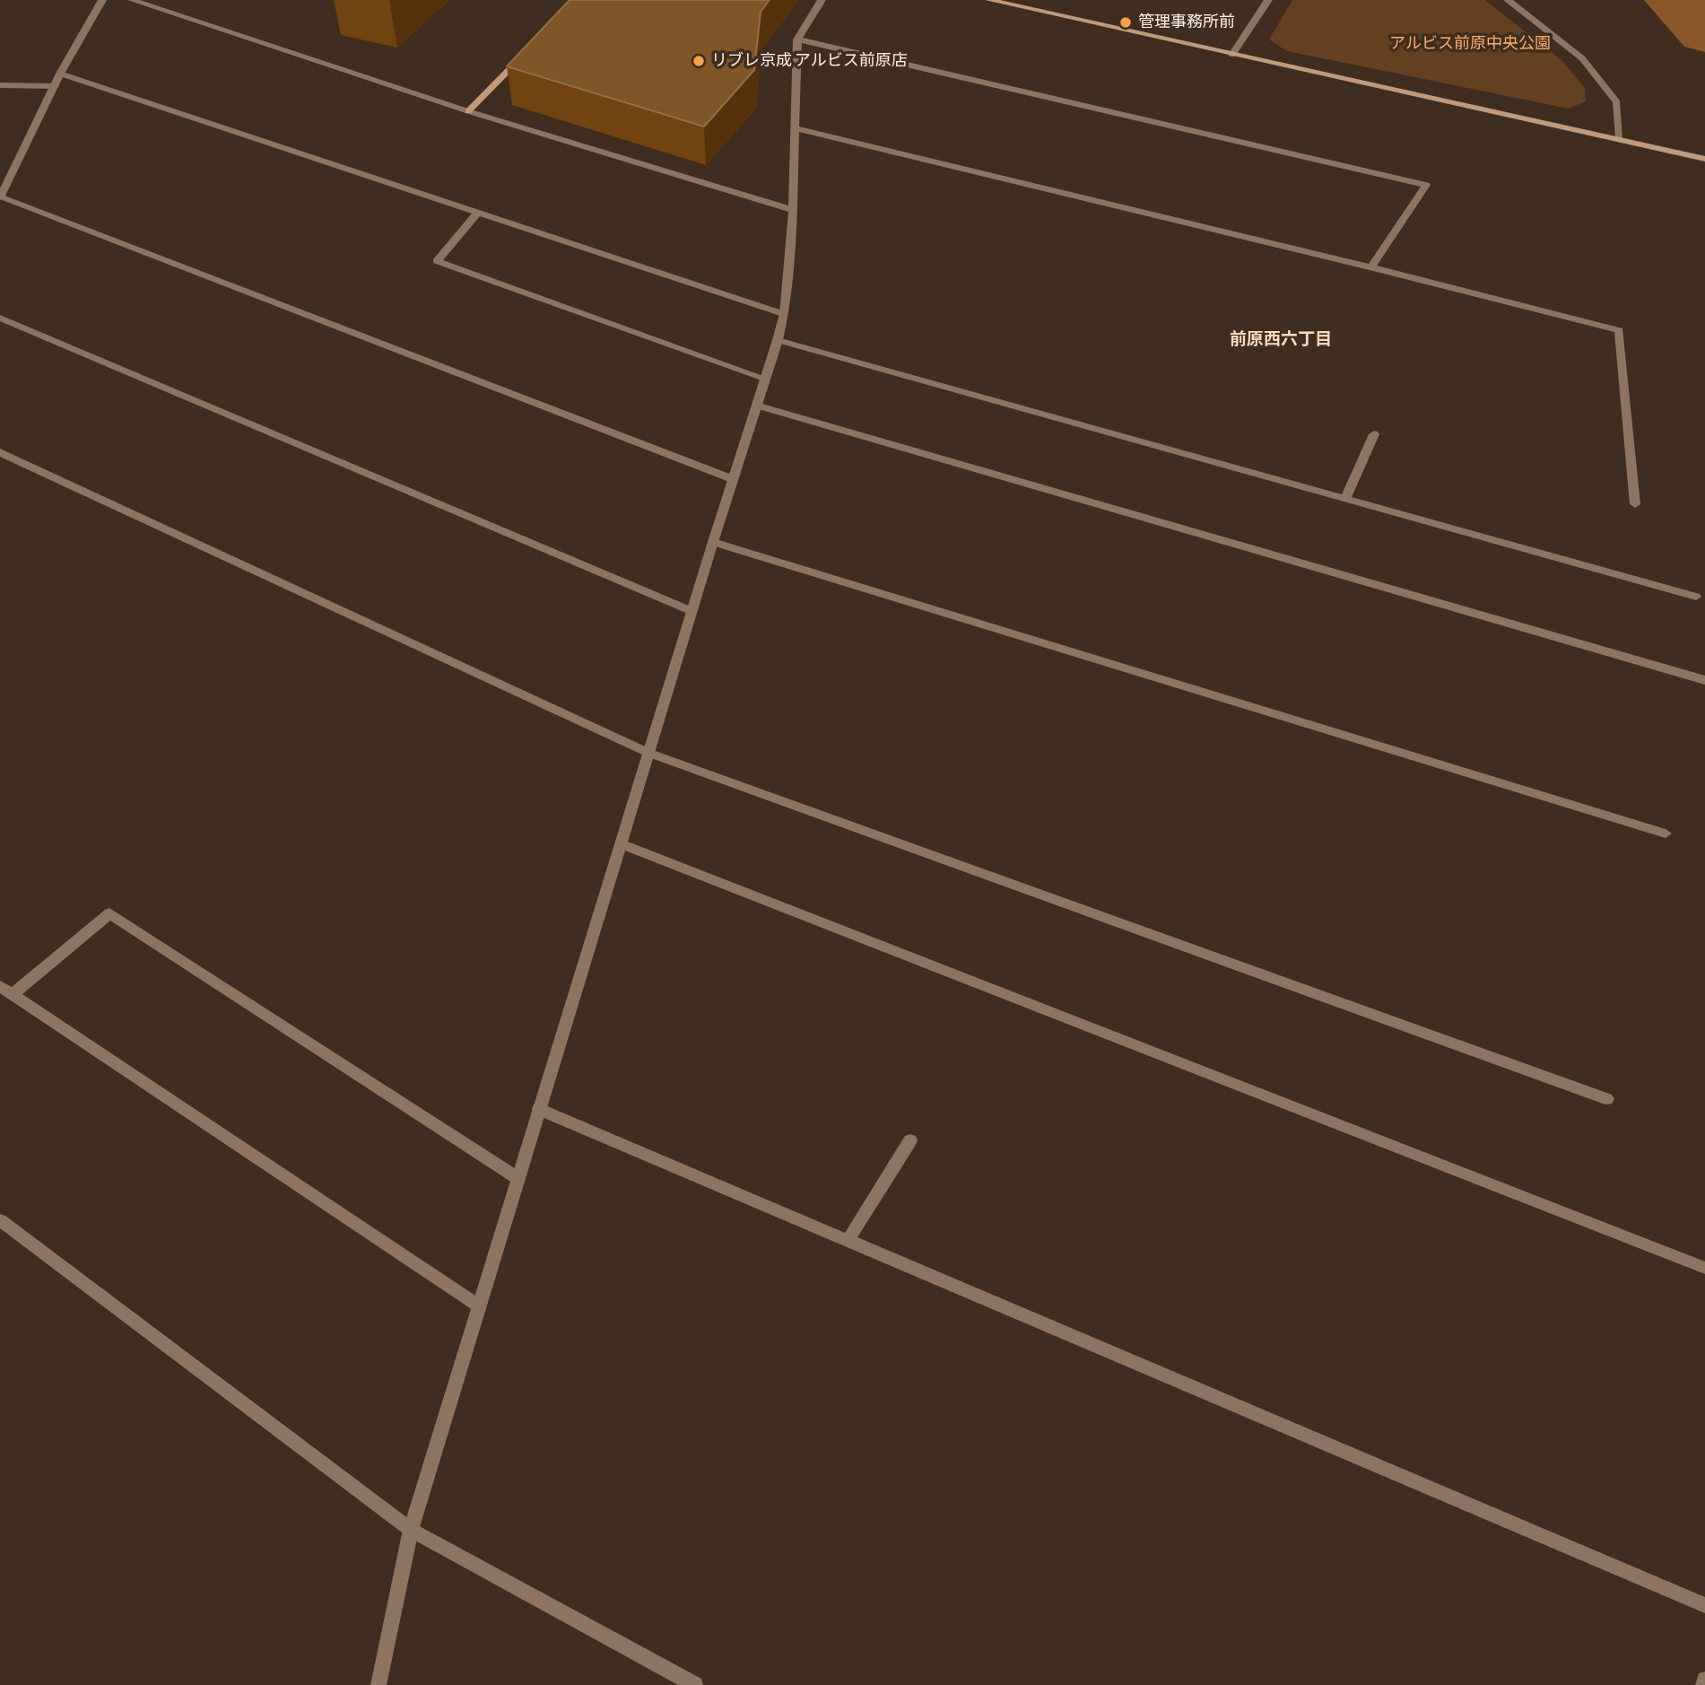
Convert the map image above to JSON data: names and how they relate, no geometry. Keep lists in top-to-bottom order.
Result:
{
  "districts": ["前原西六丁目"],
  "parks": ["アルビス前原中央公園"],
  "places": ["管理事務所前", "リブレ京成 アルビス前原店"]
}
